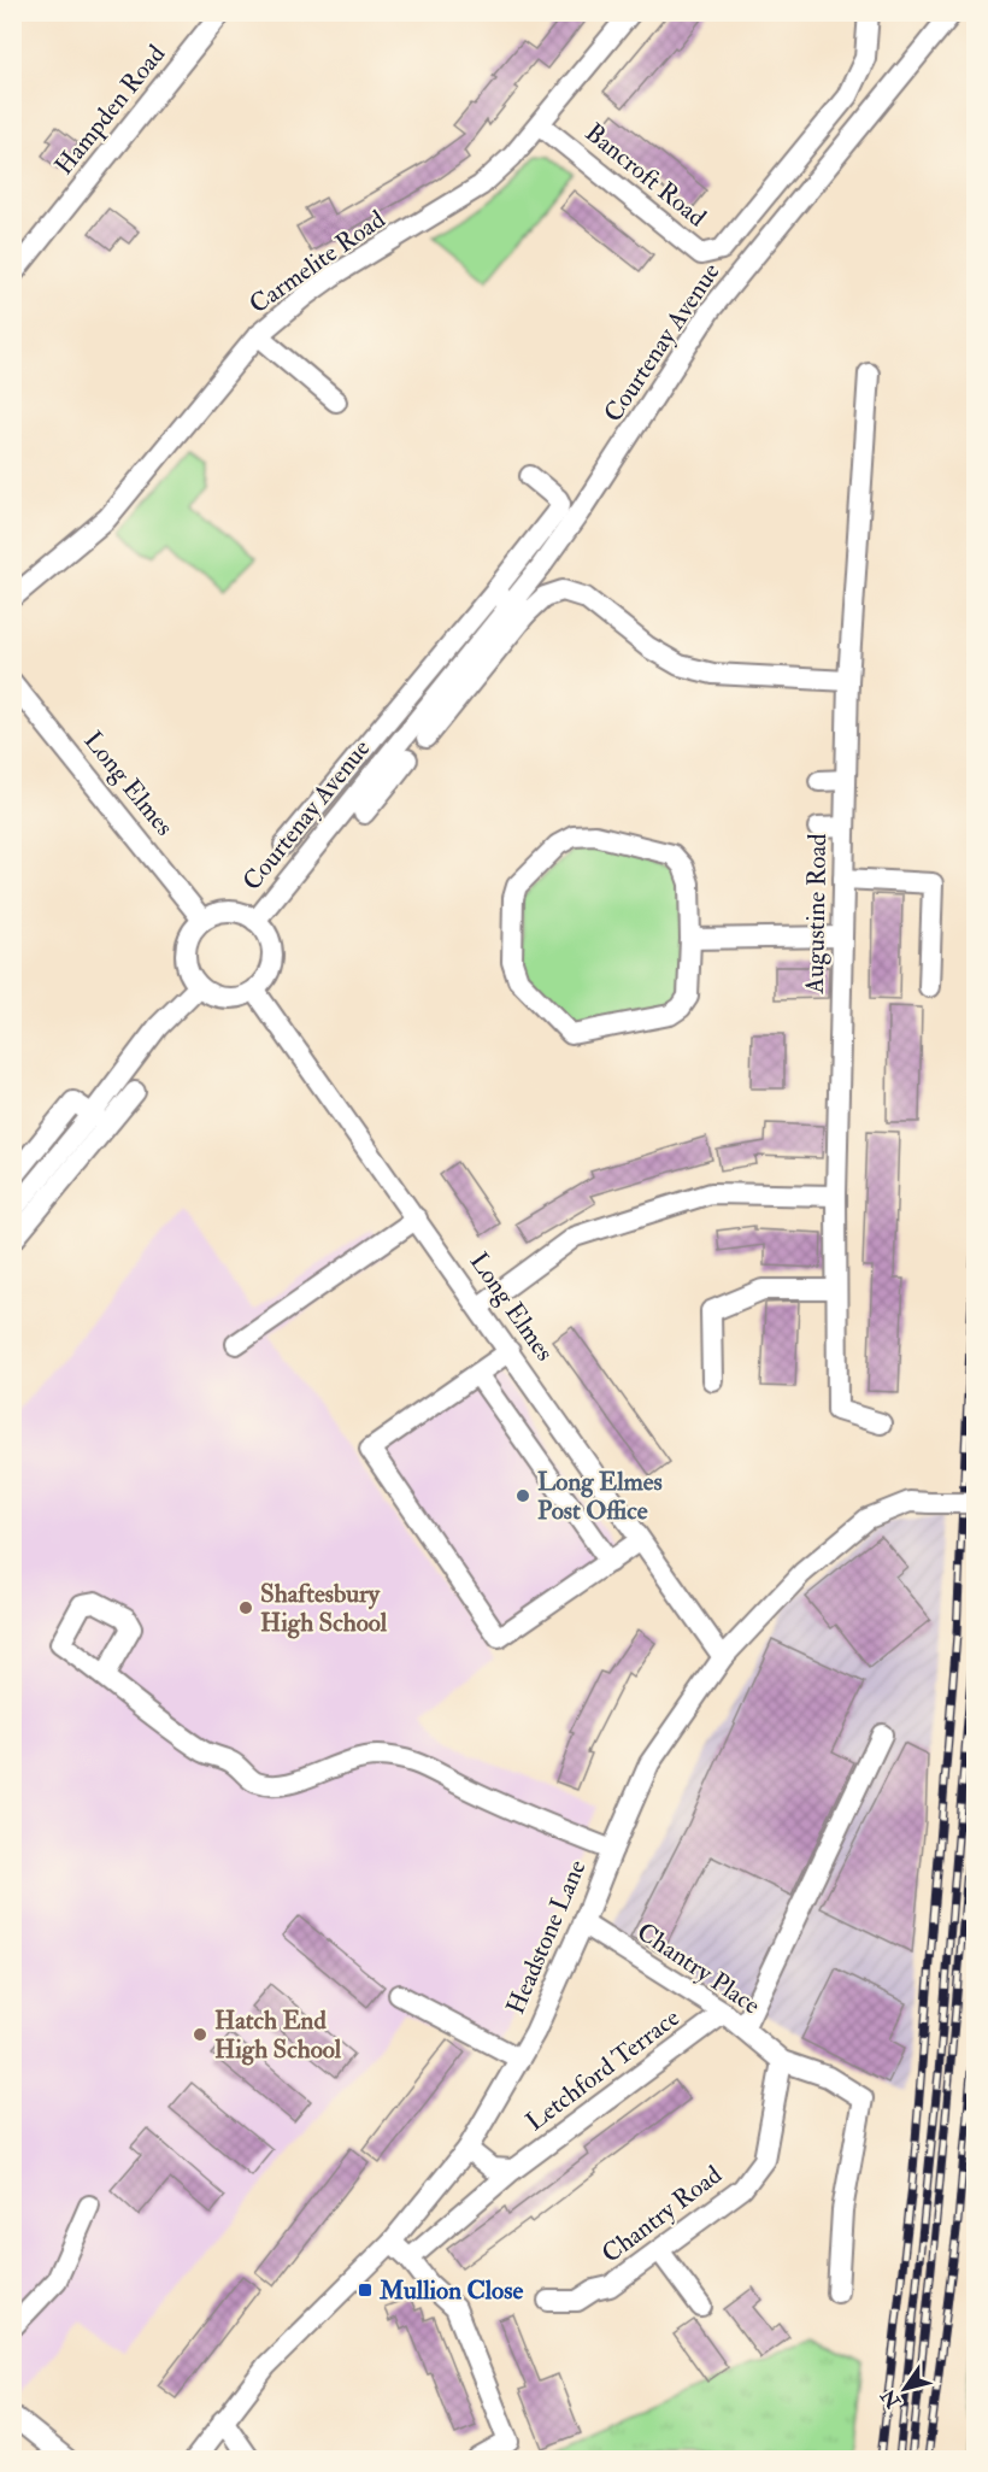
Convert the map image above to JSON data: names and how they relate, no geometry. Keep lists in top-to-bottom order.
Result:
{
  "streets": {
    "street": [
      "Hampden Road",
      "Bancroft Road",
      "Carmelite Road",
      "Courtenay Avenue",
      "Long Elmes",
      "Augustine Road",
      "Headstone Lane",
      "Chantry Place",
      "Letchford Terrace",
      "Chantry Road"
    ]
  },
  "crossings": [
    ["Bancroft Road", "Carmelite Road"],
    ["Courtenay Avenue", "Long Elmes"],
    ["Long Elmes", "Headstone Lane"],
    ["Headstone Lane", "Chantry Place"],
    ["Chantry Place", "Letchford Terrace"],
    ["Chantry Place", "Chantry Road"]
  ],
  "places": {
    "other": ["Long Elmes Post Office", "Shaftesbury High School", "Hatch End High School"],
    "transit": ["Mullion Close"]
  },
  "north": "bottom left"
}
